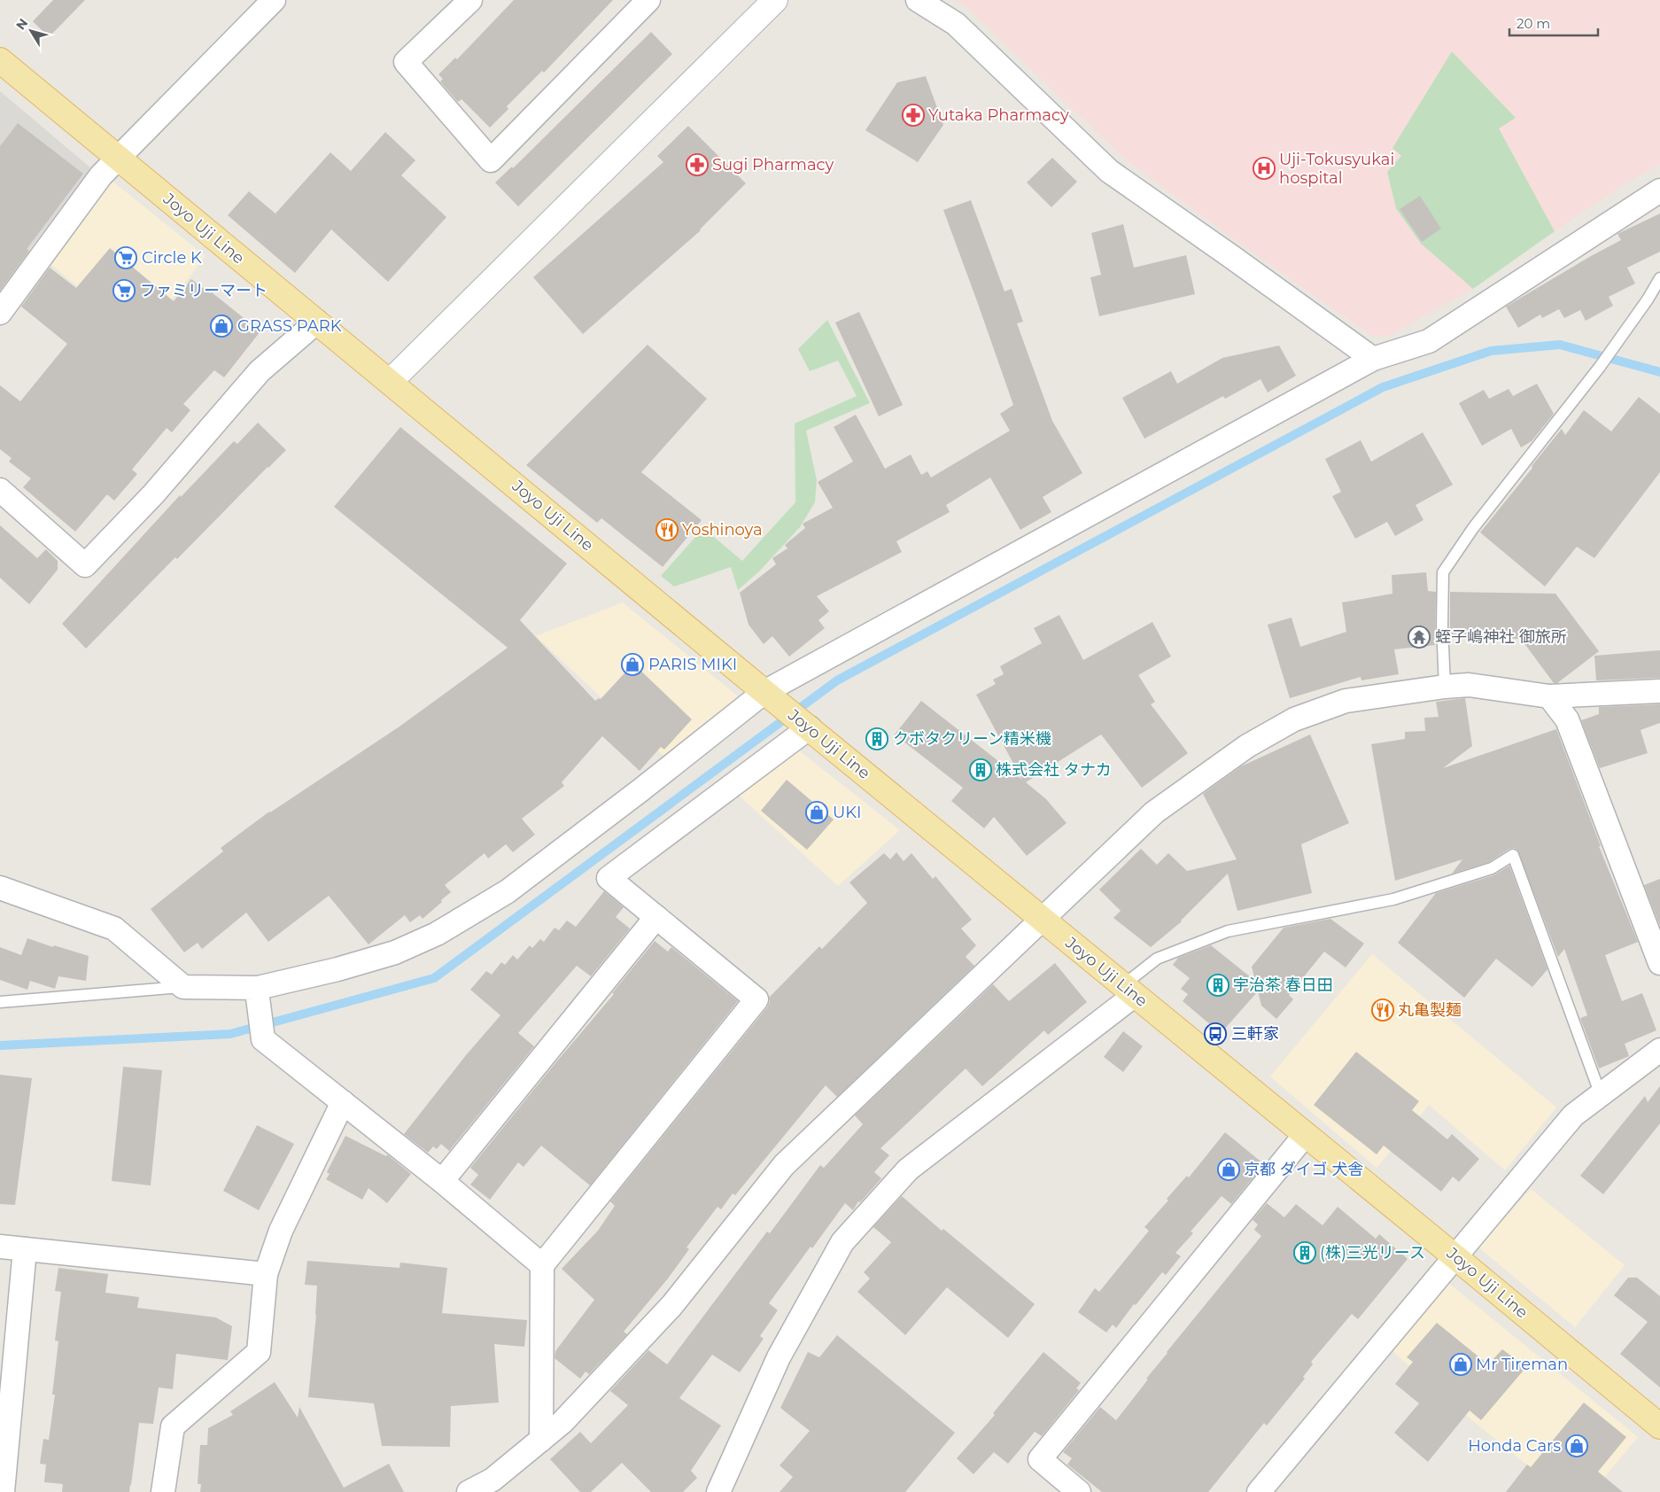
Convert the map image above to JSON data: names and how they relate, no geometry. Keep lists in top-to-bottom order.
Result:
{
  "streets": {
    "main road": ["Joyo Uji Line"]
  },
  "places": {
    "pharmacy": ["Yutaka Pharmacy", "Sugi Pharmacy"],
    "hospital": ["Uji-Tokusyukai hospital"],
    "supermarket": ["Circle K", "ファミリーマート"],
    "shop": [
      "GRASS PARK",
      "PARIS MIKI",
      "UKI",
      "京都 ダイゴ 犬舎",
      "Mr Tireman",
      "Honda Cars"
    ],
    "restaurant": ["Yoshinoya", "丸亀製麺"],
    "temple": ["蛭子嶋神社 御旅所"],
    "building": [
      "クボタクリーン精米機",
      "株式会社 タナカ",
      "宇治茶 春日田",
      "(株)三光リース"
    ],
    "bus stop": ["三軒家"]
  },
  "scale_bar": "20 m",
  "north": "top left"
}
